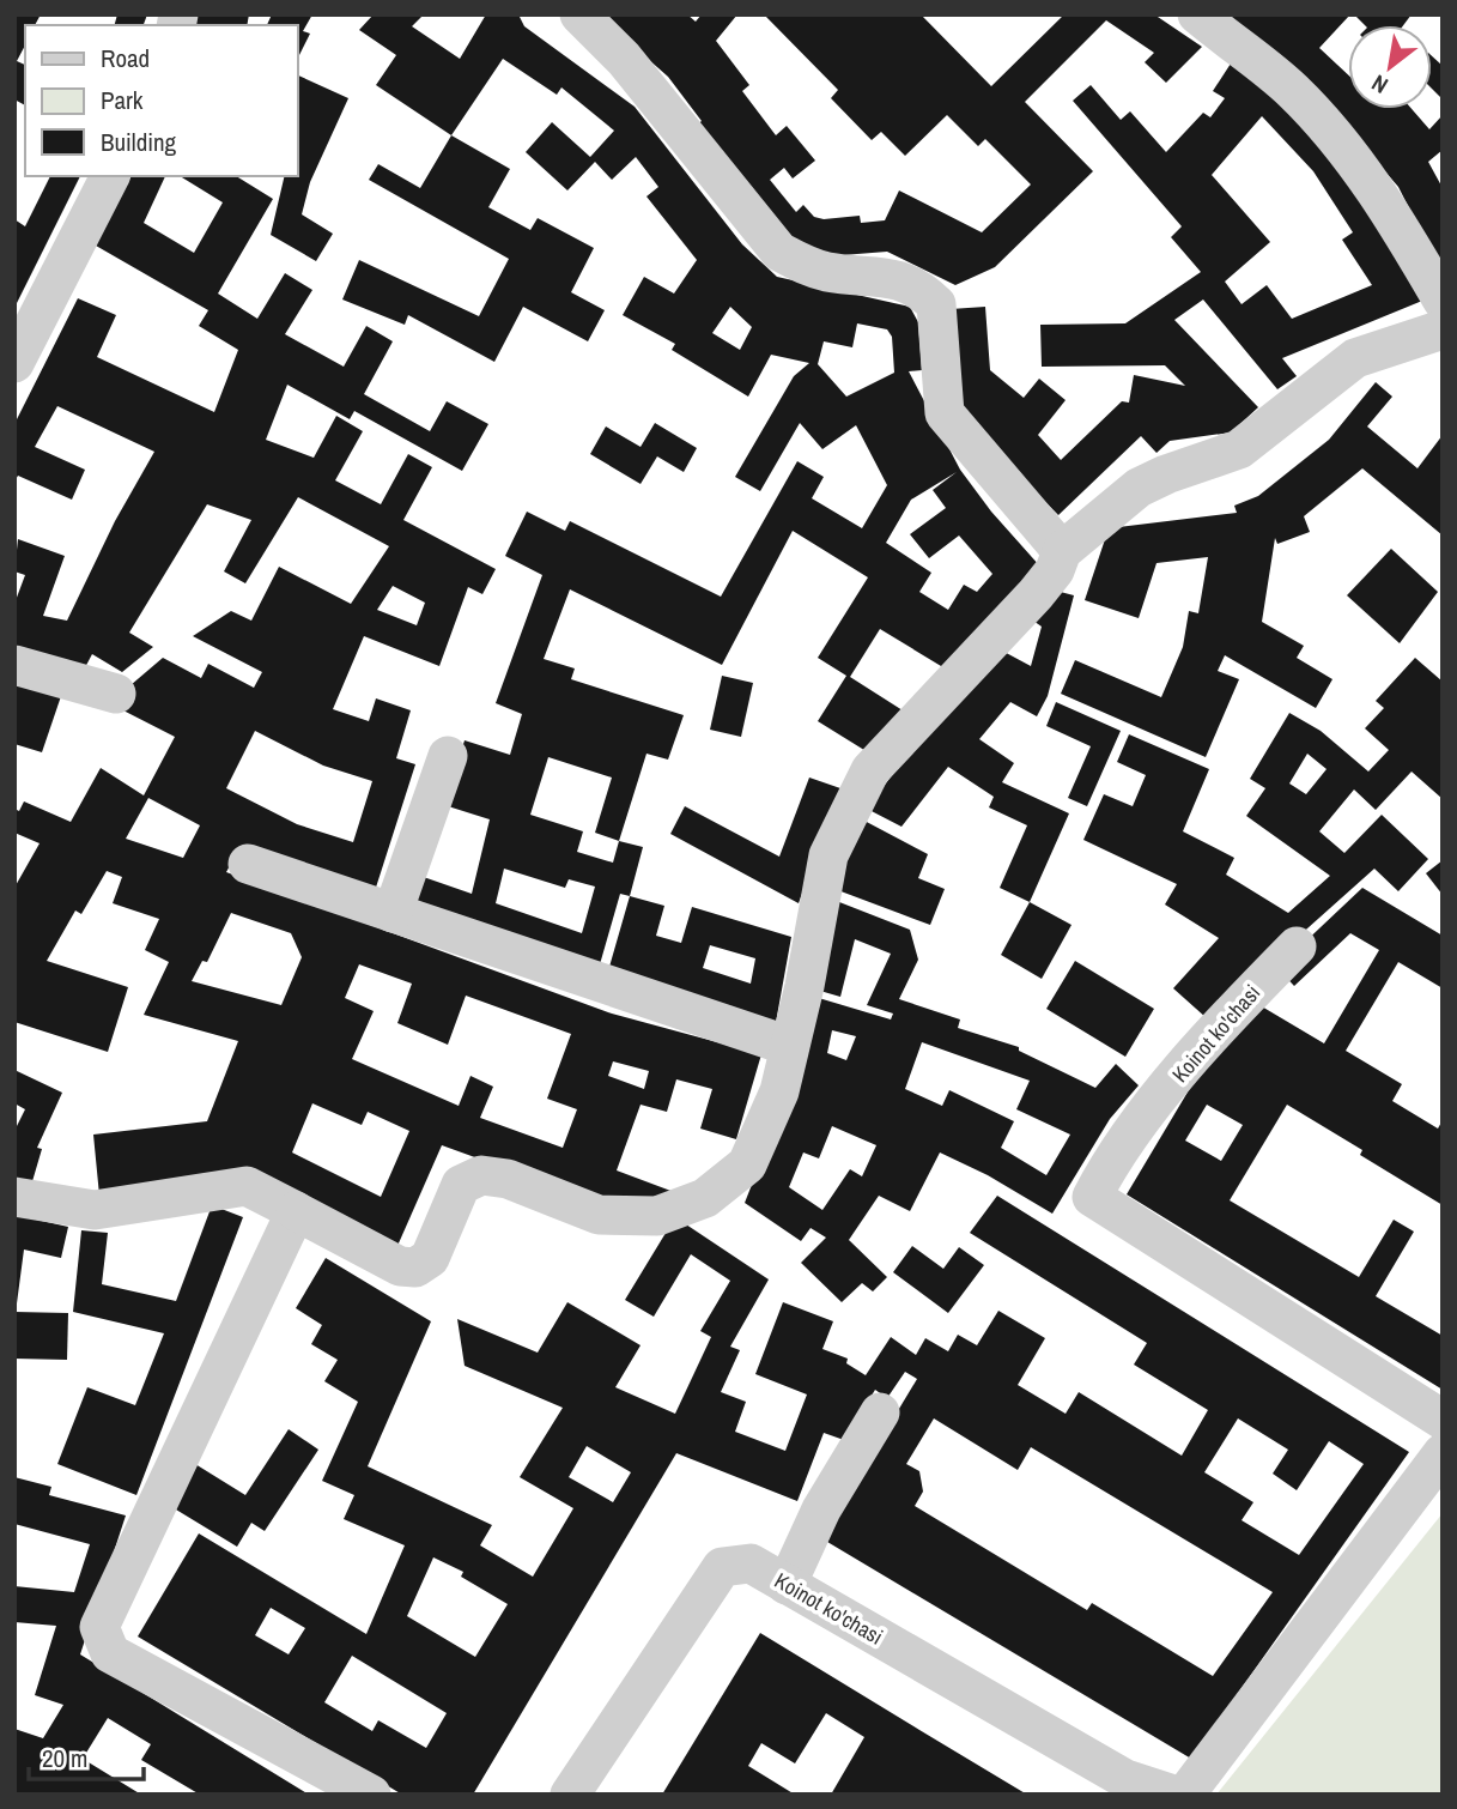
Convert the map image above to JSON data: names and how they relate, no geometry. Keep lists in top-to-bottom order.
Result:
{
  "streets": {
    "street": ["Koinot ko'chasi"]
  },
  "legend": ["Road", "Park", "Building"],
  "scale_bar": "20 m",
  "north": "bottom left"
}
